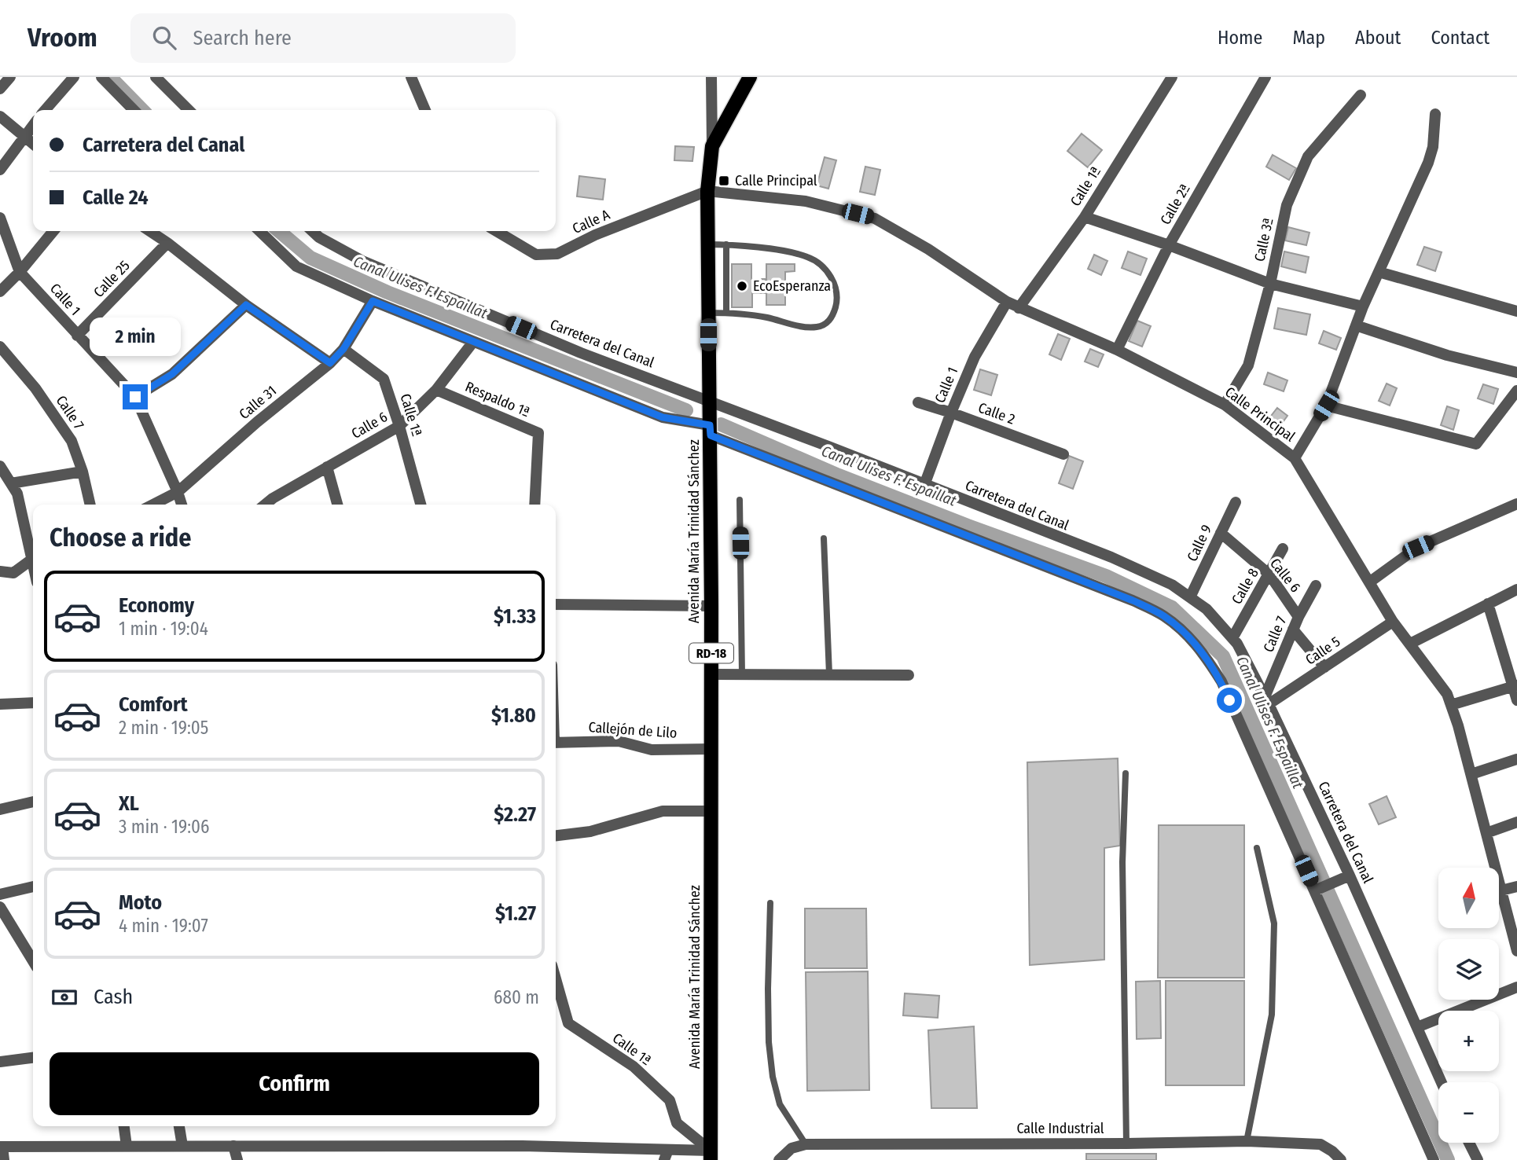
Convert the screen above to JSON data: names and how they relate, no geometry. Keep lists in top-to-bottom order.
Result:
{
  "streets": {
    "main road": ["Avenida María Trinidad Sánchez", "RD-18"],
    "street": [
      "Calle 1ª",
      "Calle 2ª",
      "Calle A",
      "Calle 3ª",
      "Calle 25",
      "Calle 1",
      "Carretera del Canal",
      "Respaldo 1ª",
      "Calle 31",
      "Calle 7",
      "Calle 2",
      "Calle Principal",
      "Calle 6",
      "Calle 9",
      "Calle 8",
      "Calle 5",
      "Callejón de Lilo",
      "Calle Industrial"
    ]
  },
  "crossings": [
    ["Calle 1ª", "Calle 31"],
    ["Calle 1ª", "Calle Principal"],
    ["Calle 1ª", "Calle 6"],
    ["Calle 1ª", "Avenida María Trinidad Sánchez"],
    ["Calle 2ª", "Calle Principal"],
    ["Calle A", "Calle Principal"],
    ["Calle A", "Avenida María Trinidad Sánchez"],
    ["Calle 3ª", "Calle Principal"],
    ["Calle 25", "Calle 1"],
    ["Calle 1", "Carretera del Canal"],
    ["Calle 1", "Calle 31"],
    ["Calle 1", "Calle 2"],
    ["Calle 1", "Calle Principal"],
    ["Carretera del Canal", "Calle 7"],
    ["Carretera del Canal", "Avenida María Trinidad Sánchez"],
    ["Carretera del Canal", "Calle 9"],
    ["Carretera del Canal", "Calle 8"],
    ["Carretera del Canal", "Calle 5"],
    ["Respaldo 1ª", "Calle 6"],
    ["Calle 7", "Calle 6"],
    ["Calle 7", "Calle 5"],
    ["Calle Principal", "Avenida María Trinidad Sánchez"],
    ["Calle Principal", "Calle 5"],
    ["Calle 6", "Calle 9"],
    ["Calle 6", "Calle 8"],
    ["Avenida María Trinidad Sánchez", "Callejón de Lilo"]
  ],
  "water": ["Canal Ulises F. Espaillat"],
  "places": {
    "transit": ["Calle Principal"],
    "other": ["EcoEsperanza"]
  },
  "north": "top",
  "page": {
    "header": "Vroom",
    "search": "Search here",
    "nav": [
      "Home",
      "Map",
      "About",
      "Contact"
    ],
    "banner": ["Carretera del Canal", "Calle 24"],
    "bubble": "2 min",
    "heading": "Choose a ride",
    "list": [
      {
        "name": "Economy",
        "note": "1 min · 19:04",
        "value": "$1.33"
      },
      {
        "name": "Comfort",
        "note": "2 min · 19:05",
        "value": "$1.80"
      },
      {
        "name": "XL",
        "note": "3 min · 19:06",
        "value": "$2.27"
      },
      {
        "name": "Moto",
        "note": "4 min · 19:07",
        "value": "$1.27"
      }
    ],
    "map_buttons": ["+", "−"],
    "pay": ["Cash", "680 m"],
    "buttons": "Confirm"
  }
}
